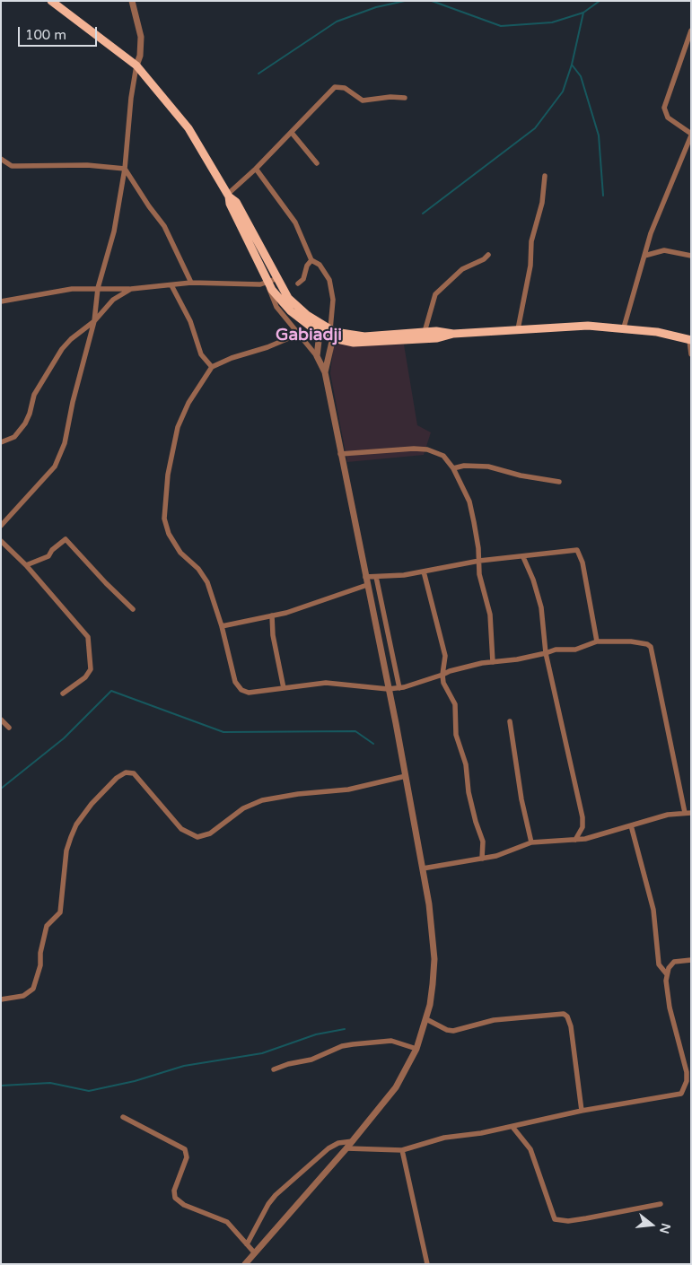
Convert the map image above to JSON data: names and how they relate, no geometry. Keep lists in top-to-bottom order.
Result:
{
  "districts": ["Gabiadji"],
  "scale_bar": "100 m",
  "north": "right"
}
